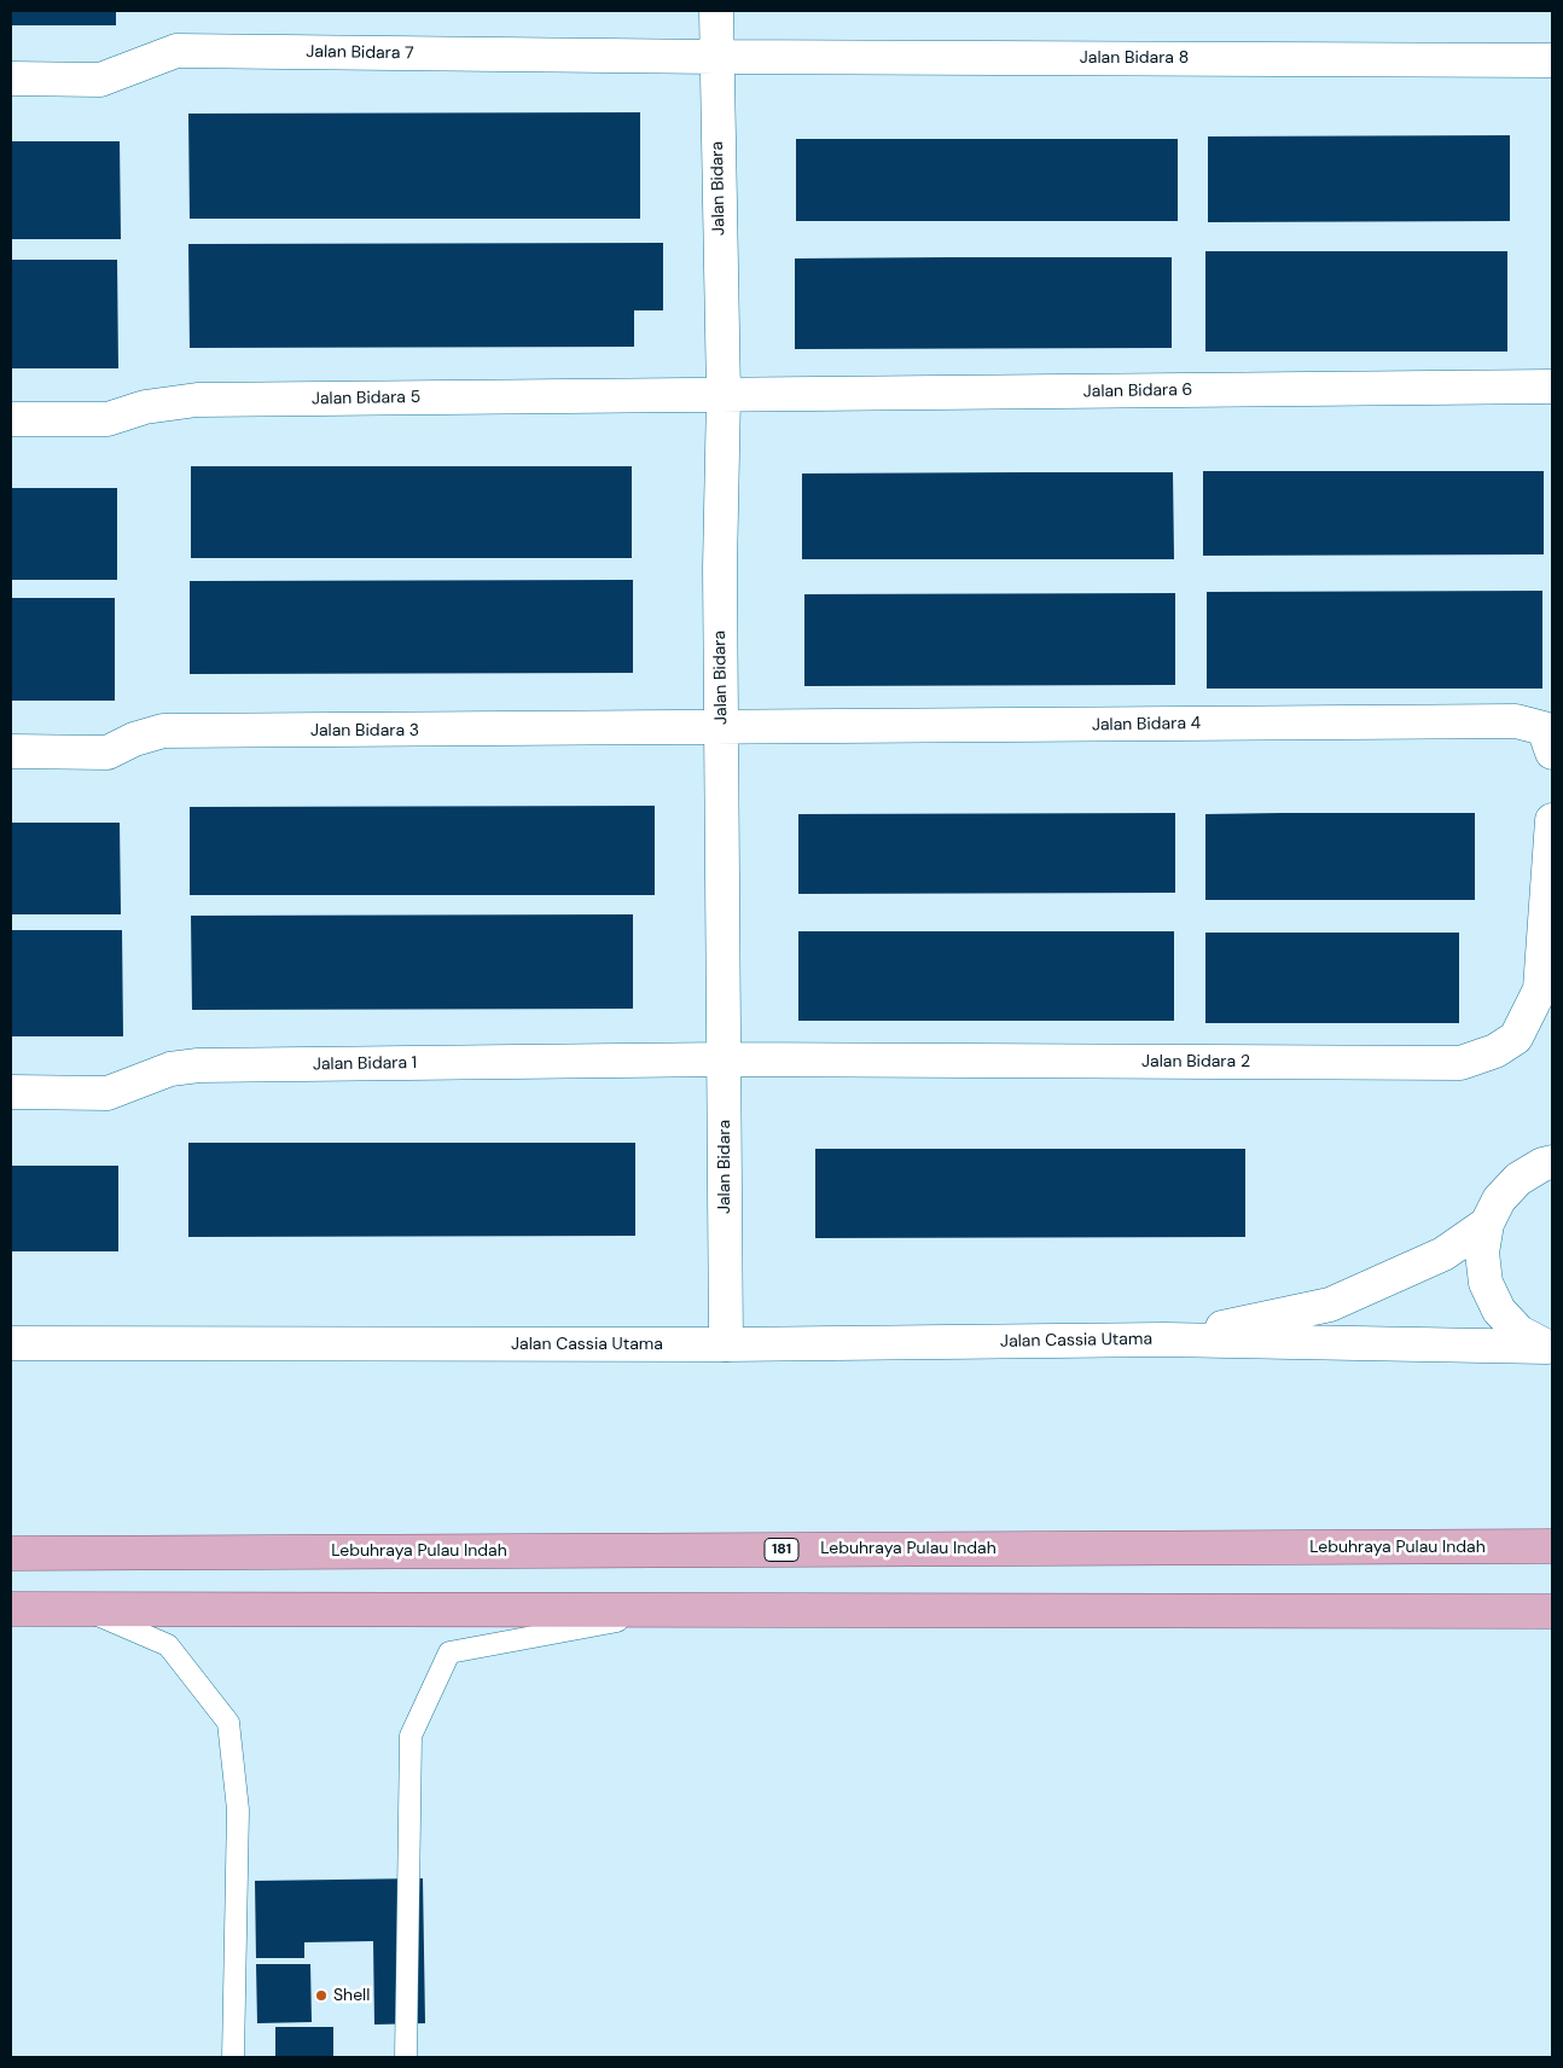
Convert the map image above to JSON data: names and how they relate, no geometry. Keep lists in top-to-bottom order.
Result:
{
  "streets": {
    "main road": ["Lebuhraya Pulau Indah", "181"],
    "street": [
      "Jalan Bidara 7",
      "Jalan Bidara 8",
      "Jalan Bidara",
      "Jalan Bidara 6",
      "Jalan Bidara 5",
      "Jalan Bidara 4",
      "Jalan Bidara 3",
      "Jalan Bidara 2",
      "Jalan Bidara 1",
      "Jalan Cassia Utama"
    ]
  },
  "crossings": [
    ["Jalan Bidara 7", "Jalan Bidara 8"],
    ["Jalan Bidara 7", "Jalan Bidara"],
    ["Jalan Bidara 8", "Jalan Bidara"],
    ["Jalan Bidara", "Jalan Bidara 6"],
    ["Jalan Bidara", "Jalan Bidara 5"],
    ["Jalan Bidara", "Jalan Bidara 4"],
    ["Jalan Bidara", "Jalan Bidara 3"],
    ["Jalan Bidara", "Jalan Bidara 2"],
    ["Jalan Bidara", "Jalan Bidara 1"],
    ["Jalan Bidara", "Jalan Cassia Utama"],
    ["Jalan Bidara 6", "Jalan Bidara 5"],
    ["Jalan Bidara 4", "Jalan Bidara 3"],
    ["Jalan Bidara 2", "Jalan Bidara 1"]
  ],
  "places": ["Shell"]
}
